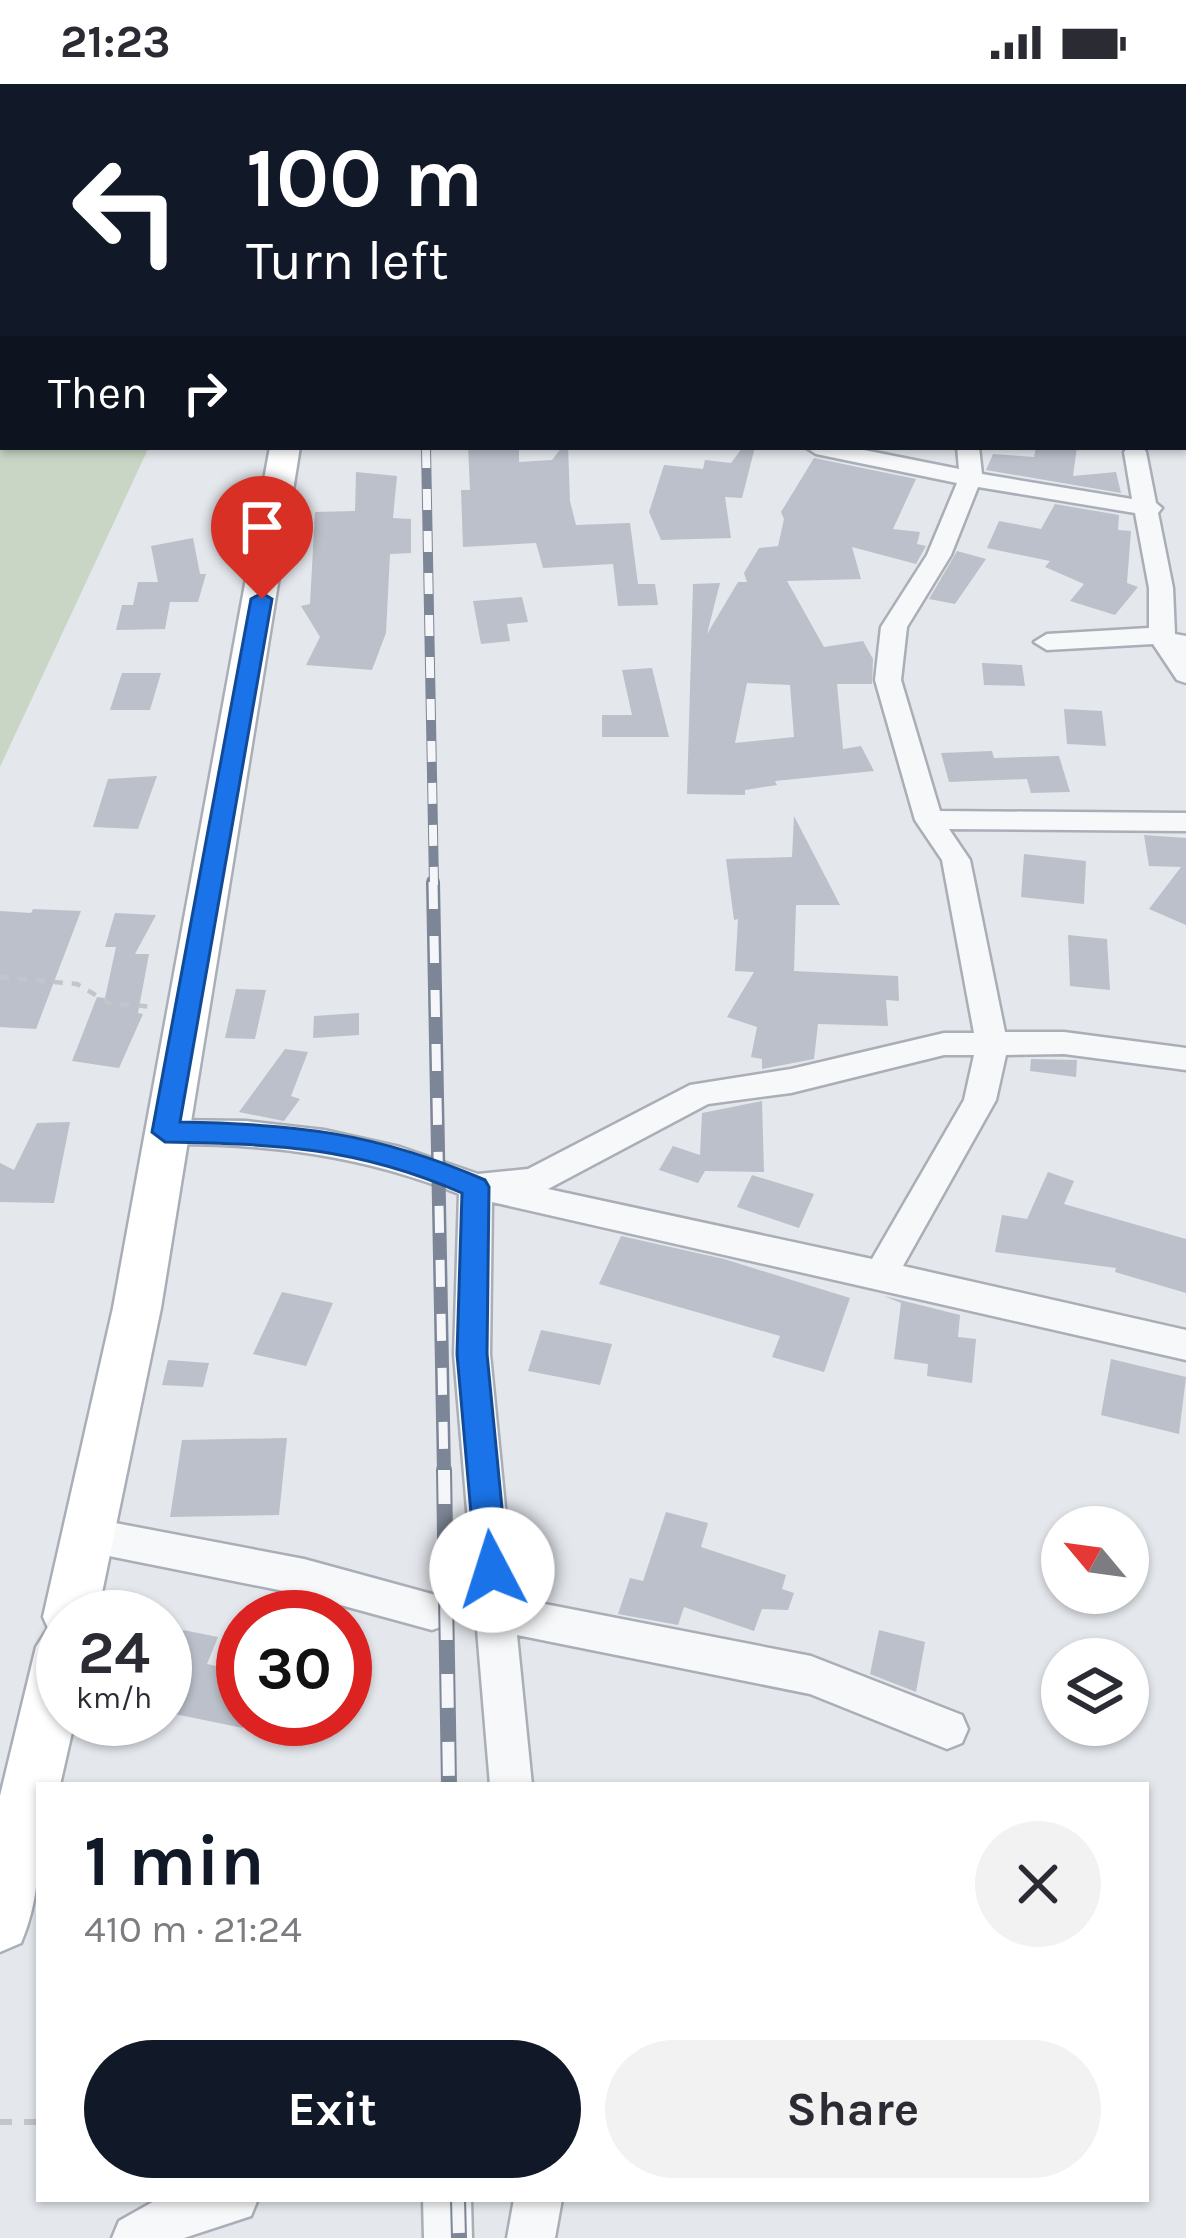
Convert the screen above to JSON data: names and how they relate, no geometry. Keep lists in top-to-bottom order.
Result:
{
  "north": "top left",
  "page": {
    "status": "21:23",
    "turn": ["100 m", "Turn left"],
    "then": "Then",
    "speed": "24 km/h",
    "limit": "30",
    "heading": ["1 min", "410 m · 21:24"],
    "buttons": ["Exit", "Share"]
  }
}
